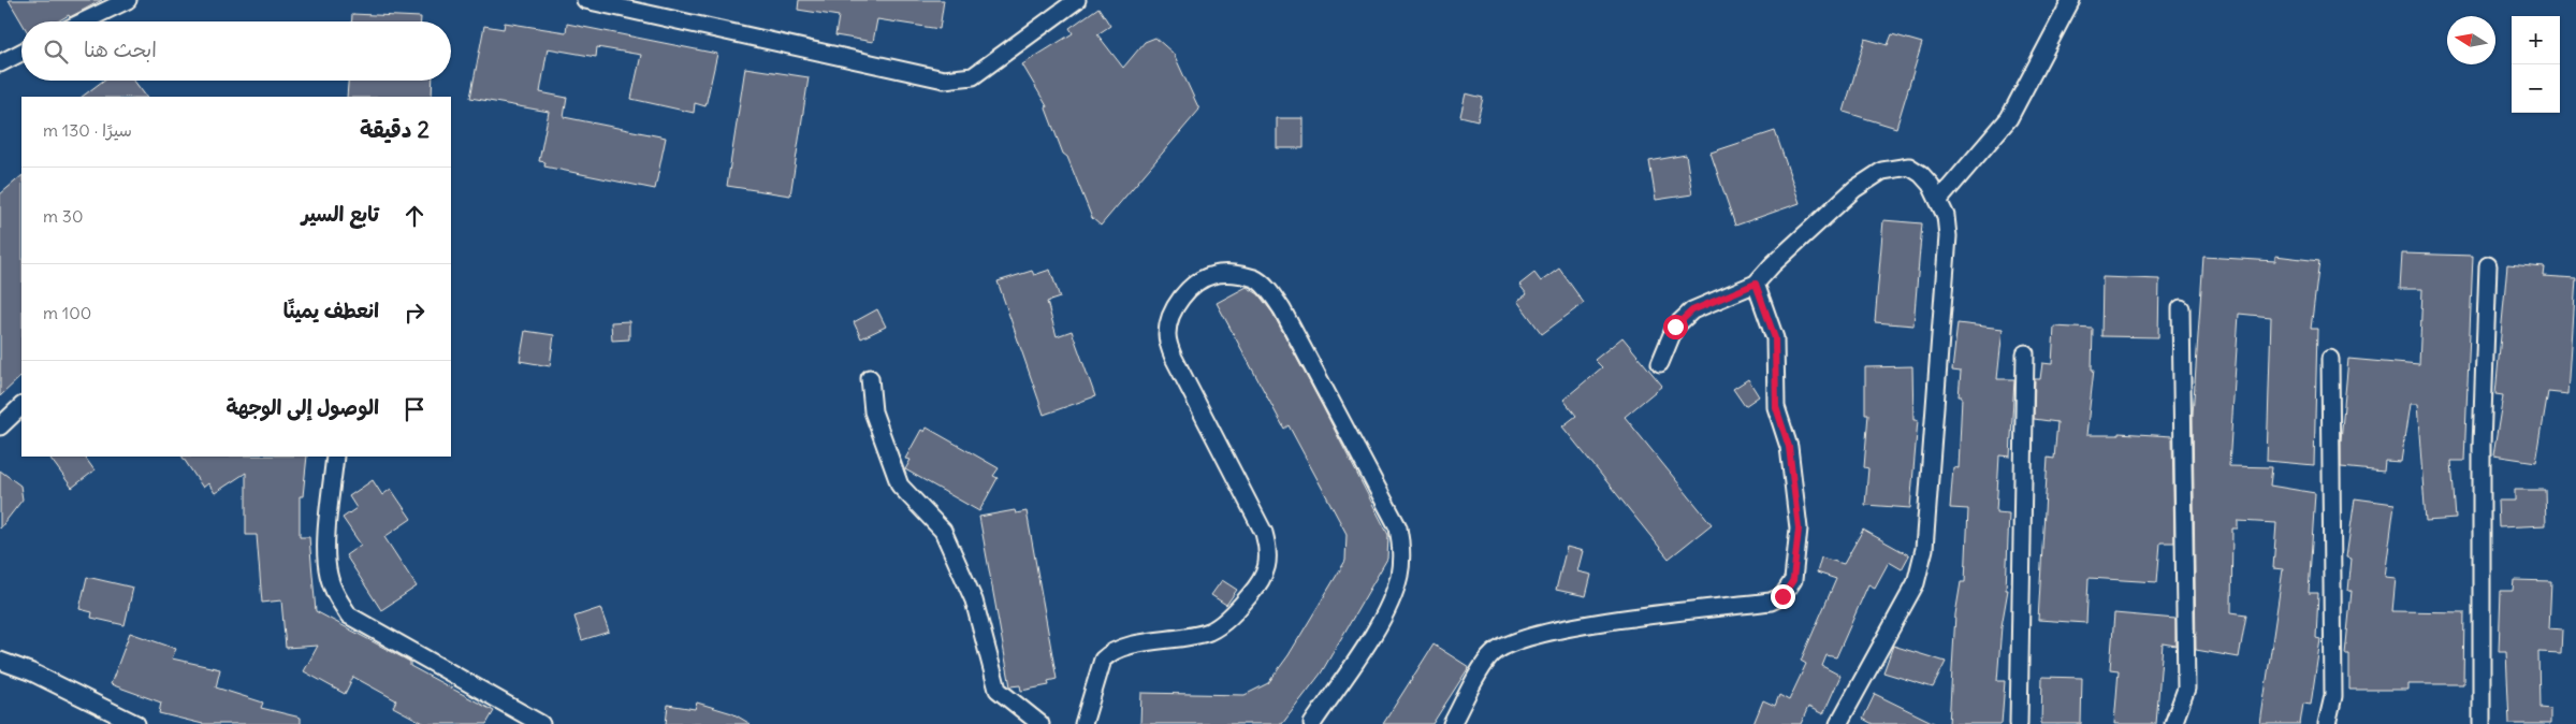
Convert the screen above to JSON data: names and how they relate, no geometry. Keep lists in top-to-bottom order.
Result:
{
  "north": "left",
  "page": {
    "map_buttons": ["+", "−"],
    "search": "ابحث هنا",
    "heading": ["2 دقيقة", "سيرًا · 130 m"],
    "list": [
      ["تابع السير", "30 m"],
      ["انعطف يمينًا", "100 m"],
      "الوصول إلى الوجهة"
    ]
  }
}
